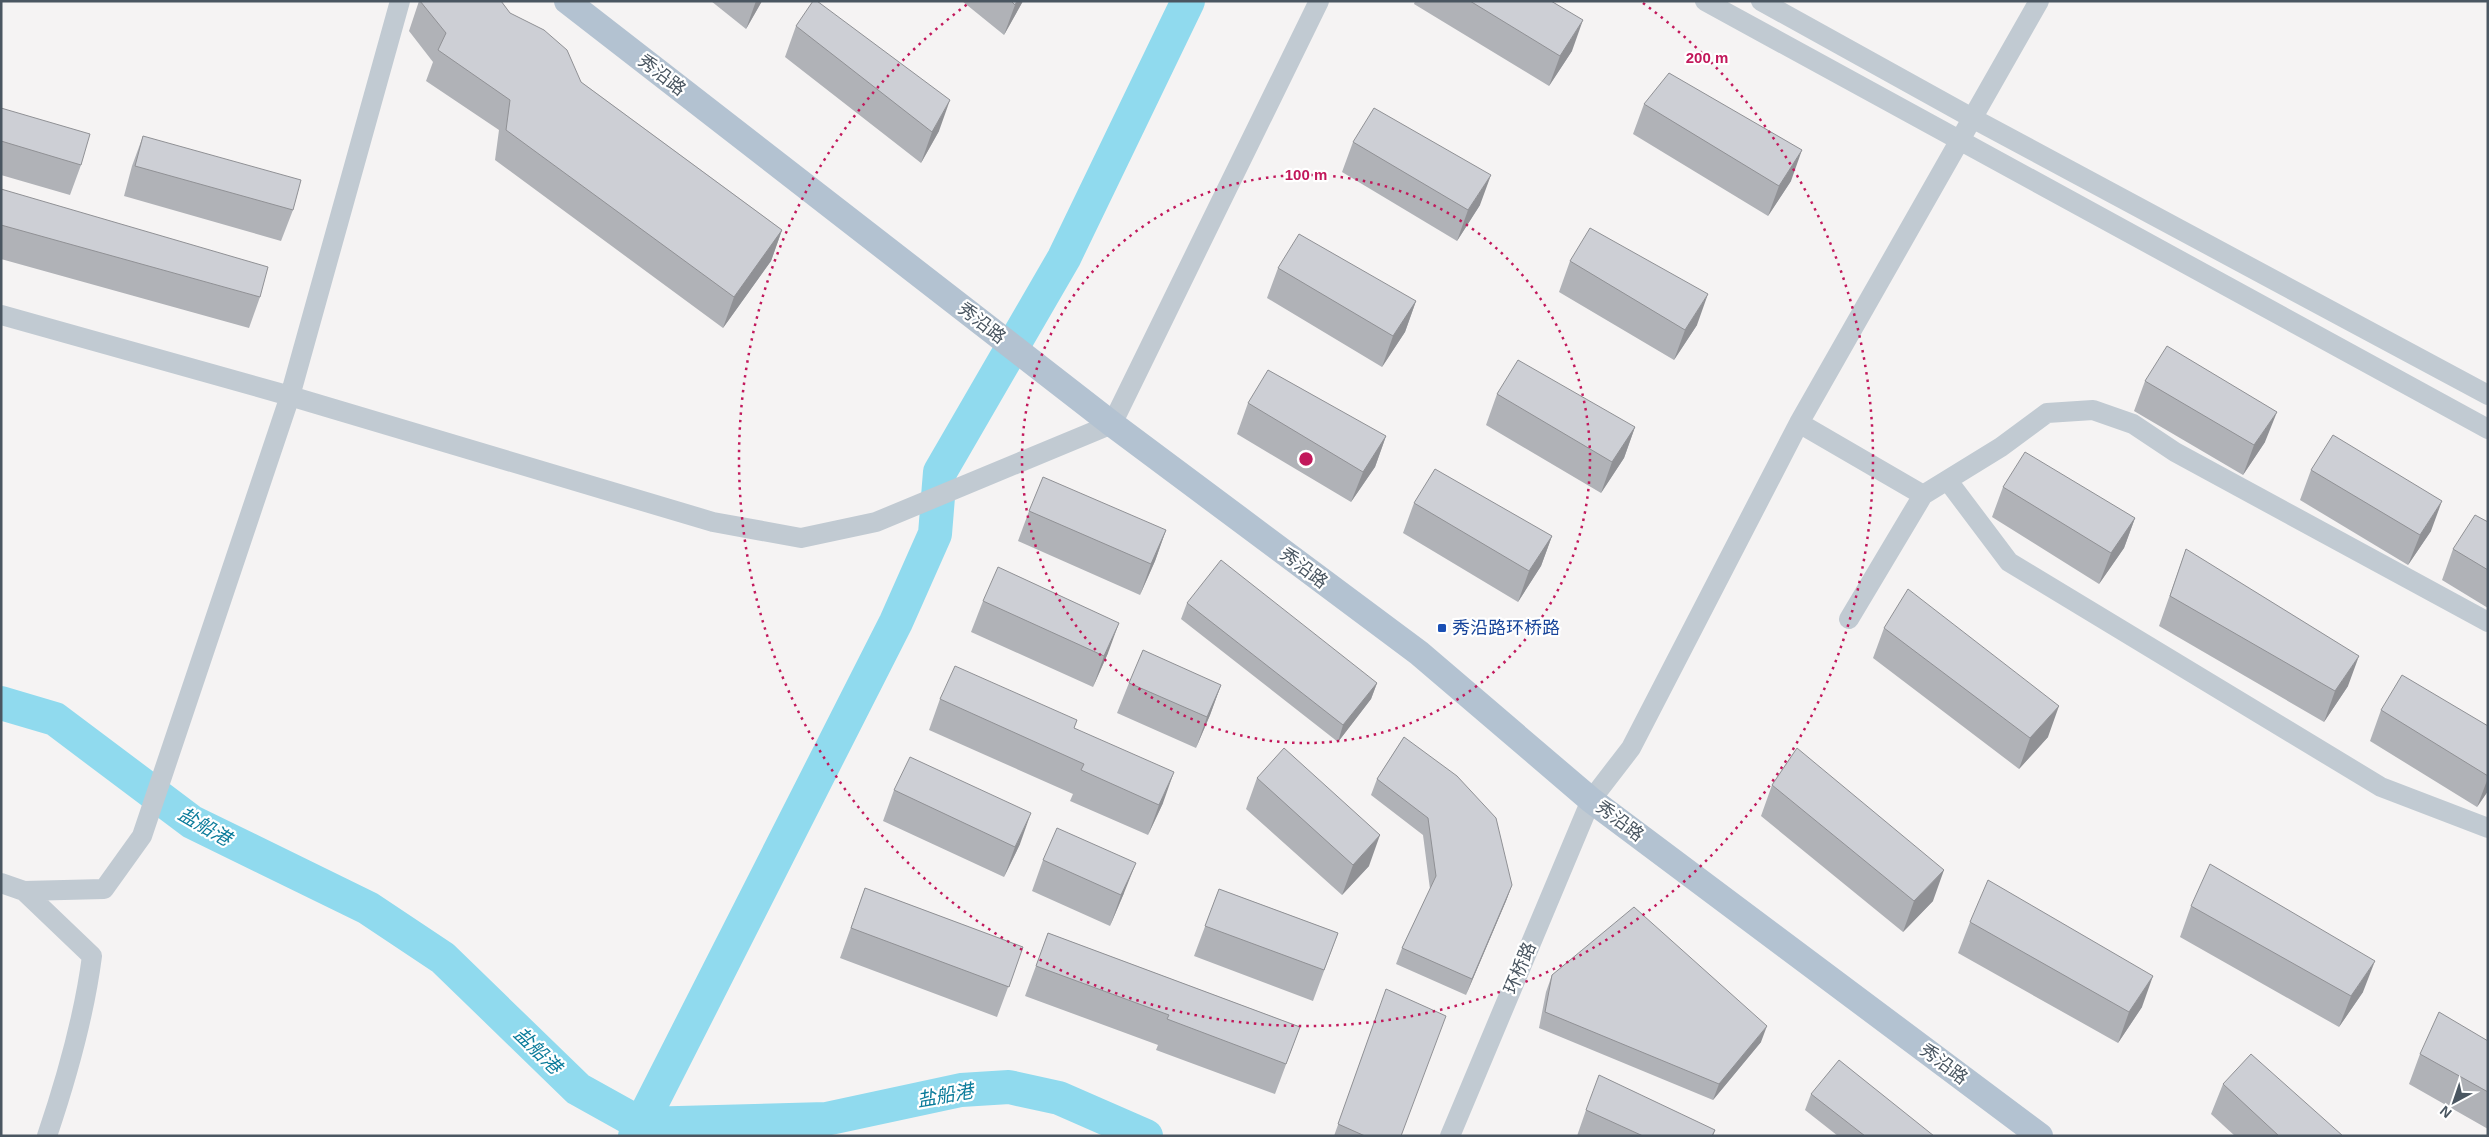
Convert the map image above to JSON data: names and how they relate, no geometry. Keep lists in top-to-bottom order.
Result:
{
  "streets": {
    "main road": ["秀沿路"],
    "street": ["环桥路"]
  },
  "crossings": [
    ["秀沿路", "环桥路"]
  ],
  "water": ["盐船港"],
  "places": {
    "transit": ["秀沿路环桥路"]
  },
  "north": "bottom left",
  "rings": ["200 m", "100 m"]
}
